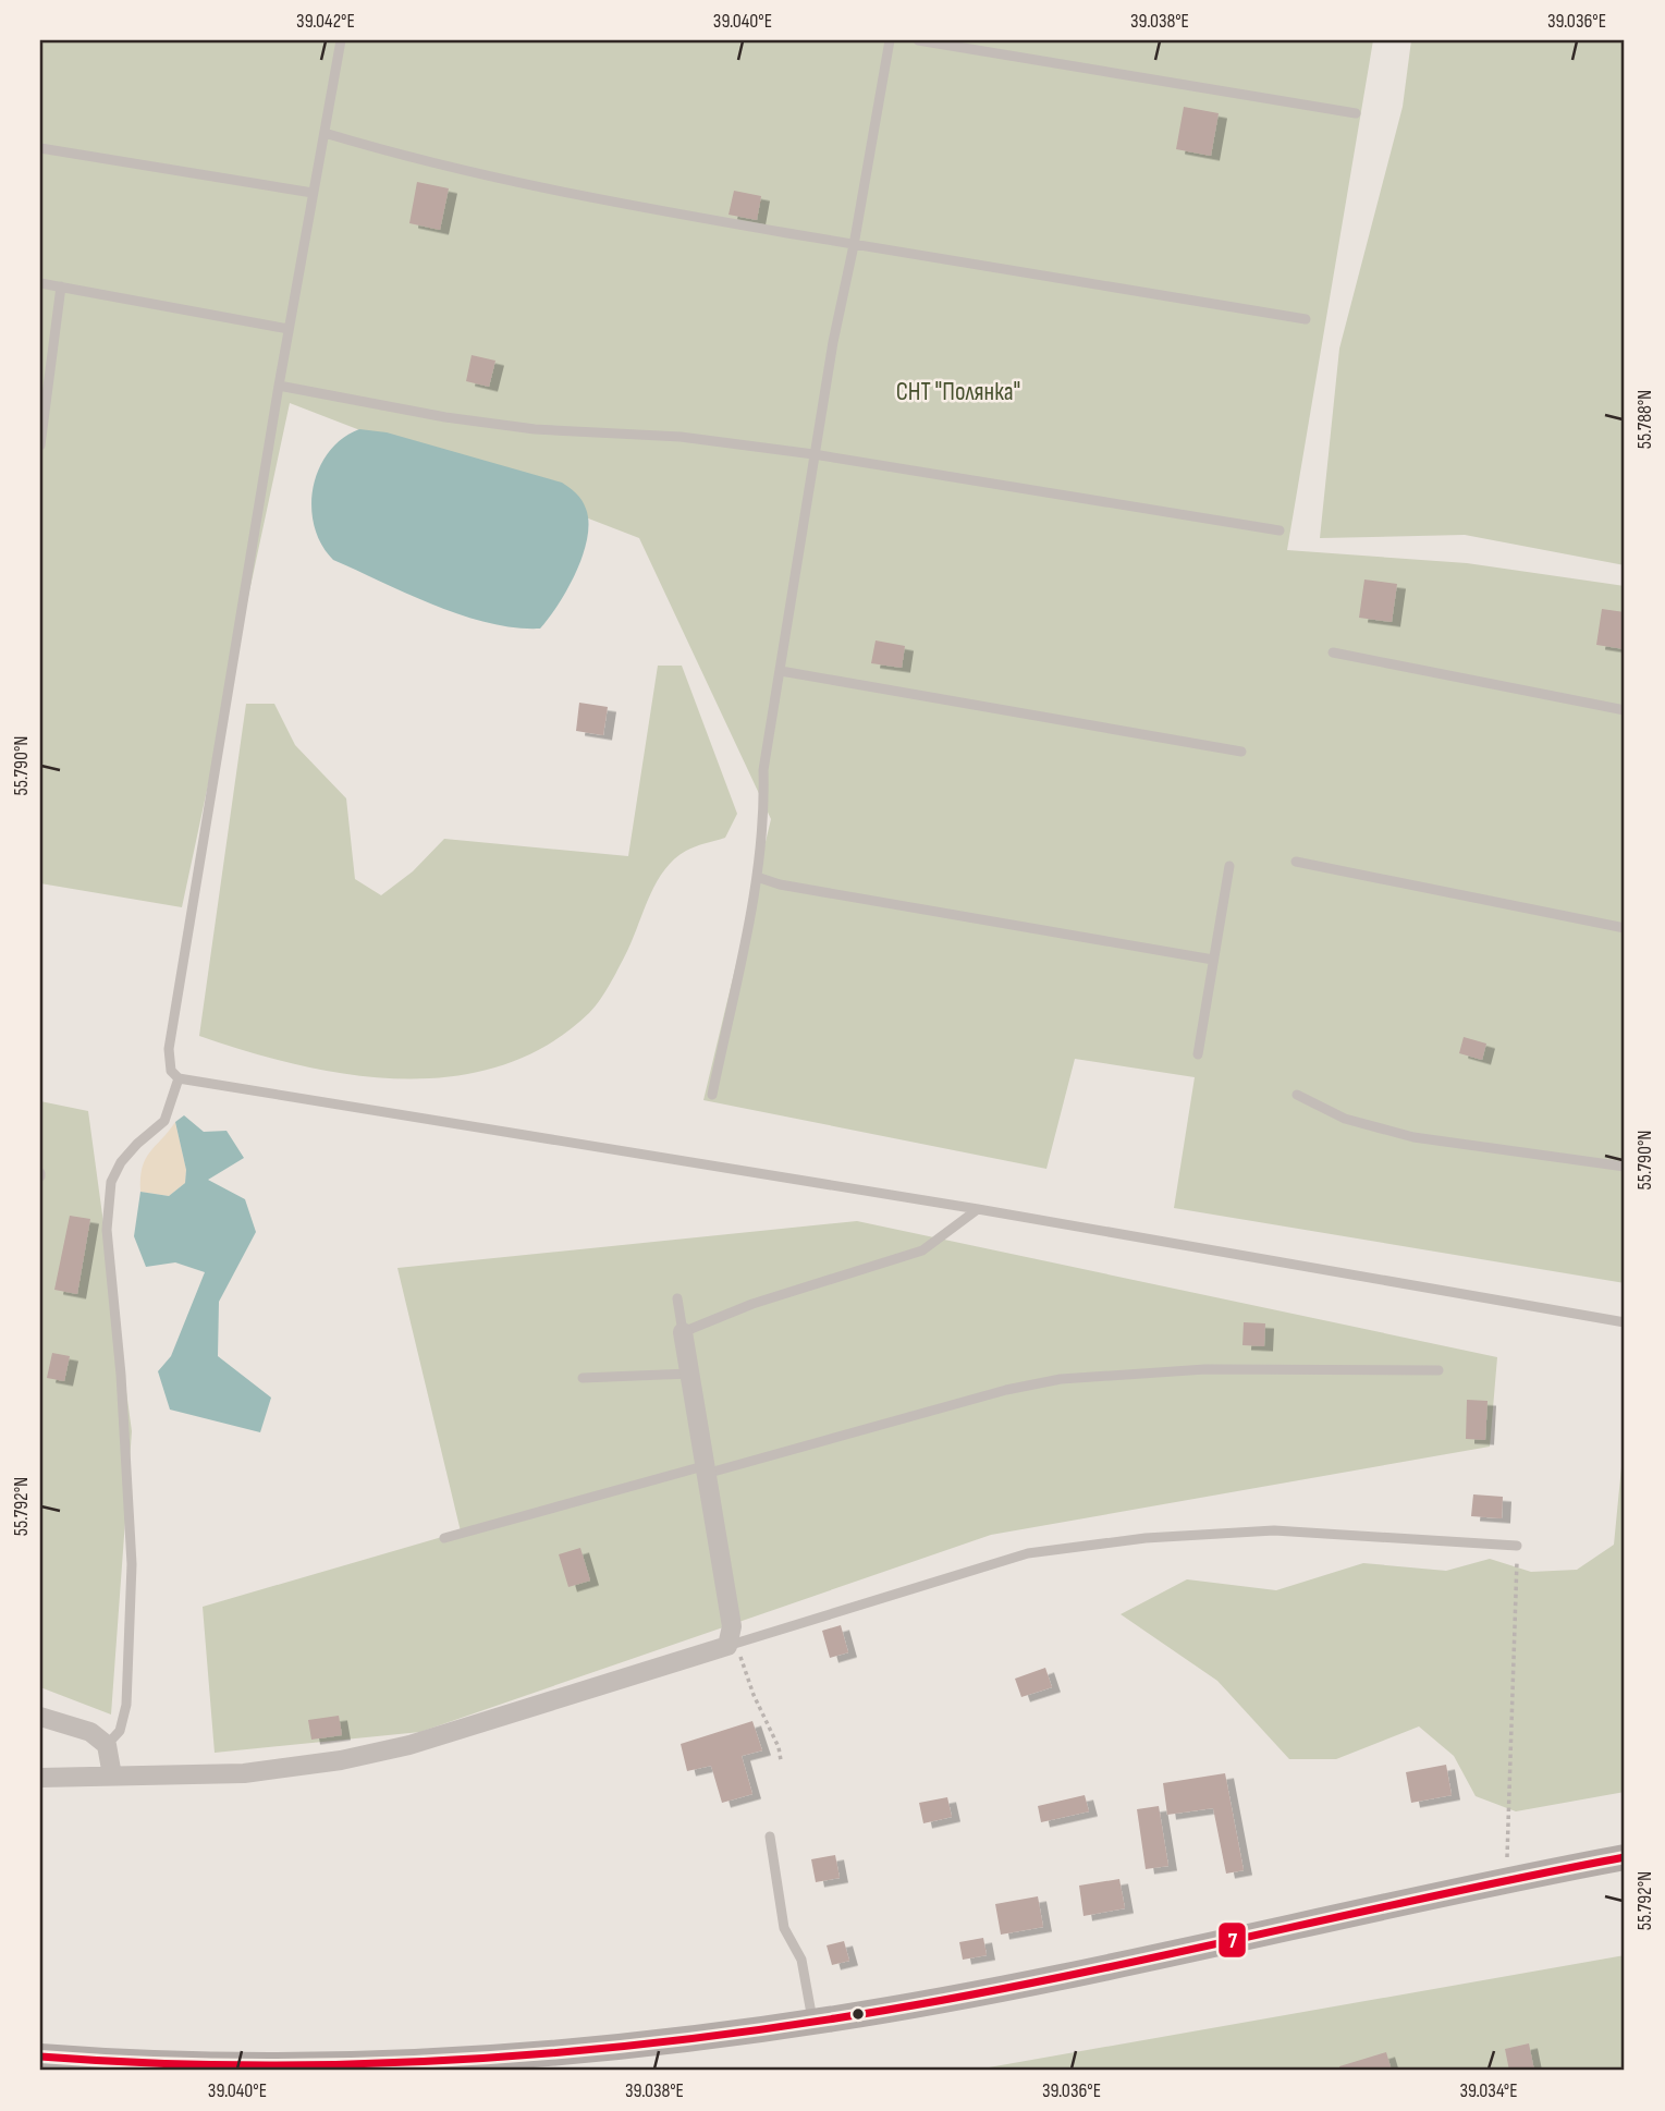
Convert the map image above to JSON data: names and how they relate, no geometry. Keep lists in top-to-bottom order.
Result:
{
  "parks": ["СНТ \"Полянка\""],
  "lines": ["transit line 7"],
  "coordinates": [
    "39.042°E",
    "39.040°E",
    "39.038°E",
    "39.036°E",
    "55.788°N",
    "55.790°N",
    "55.792°N",
    "39.034°E"
  ]
}
